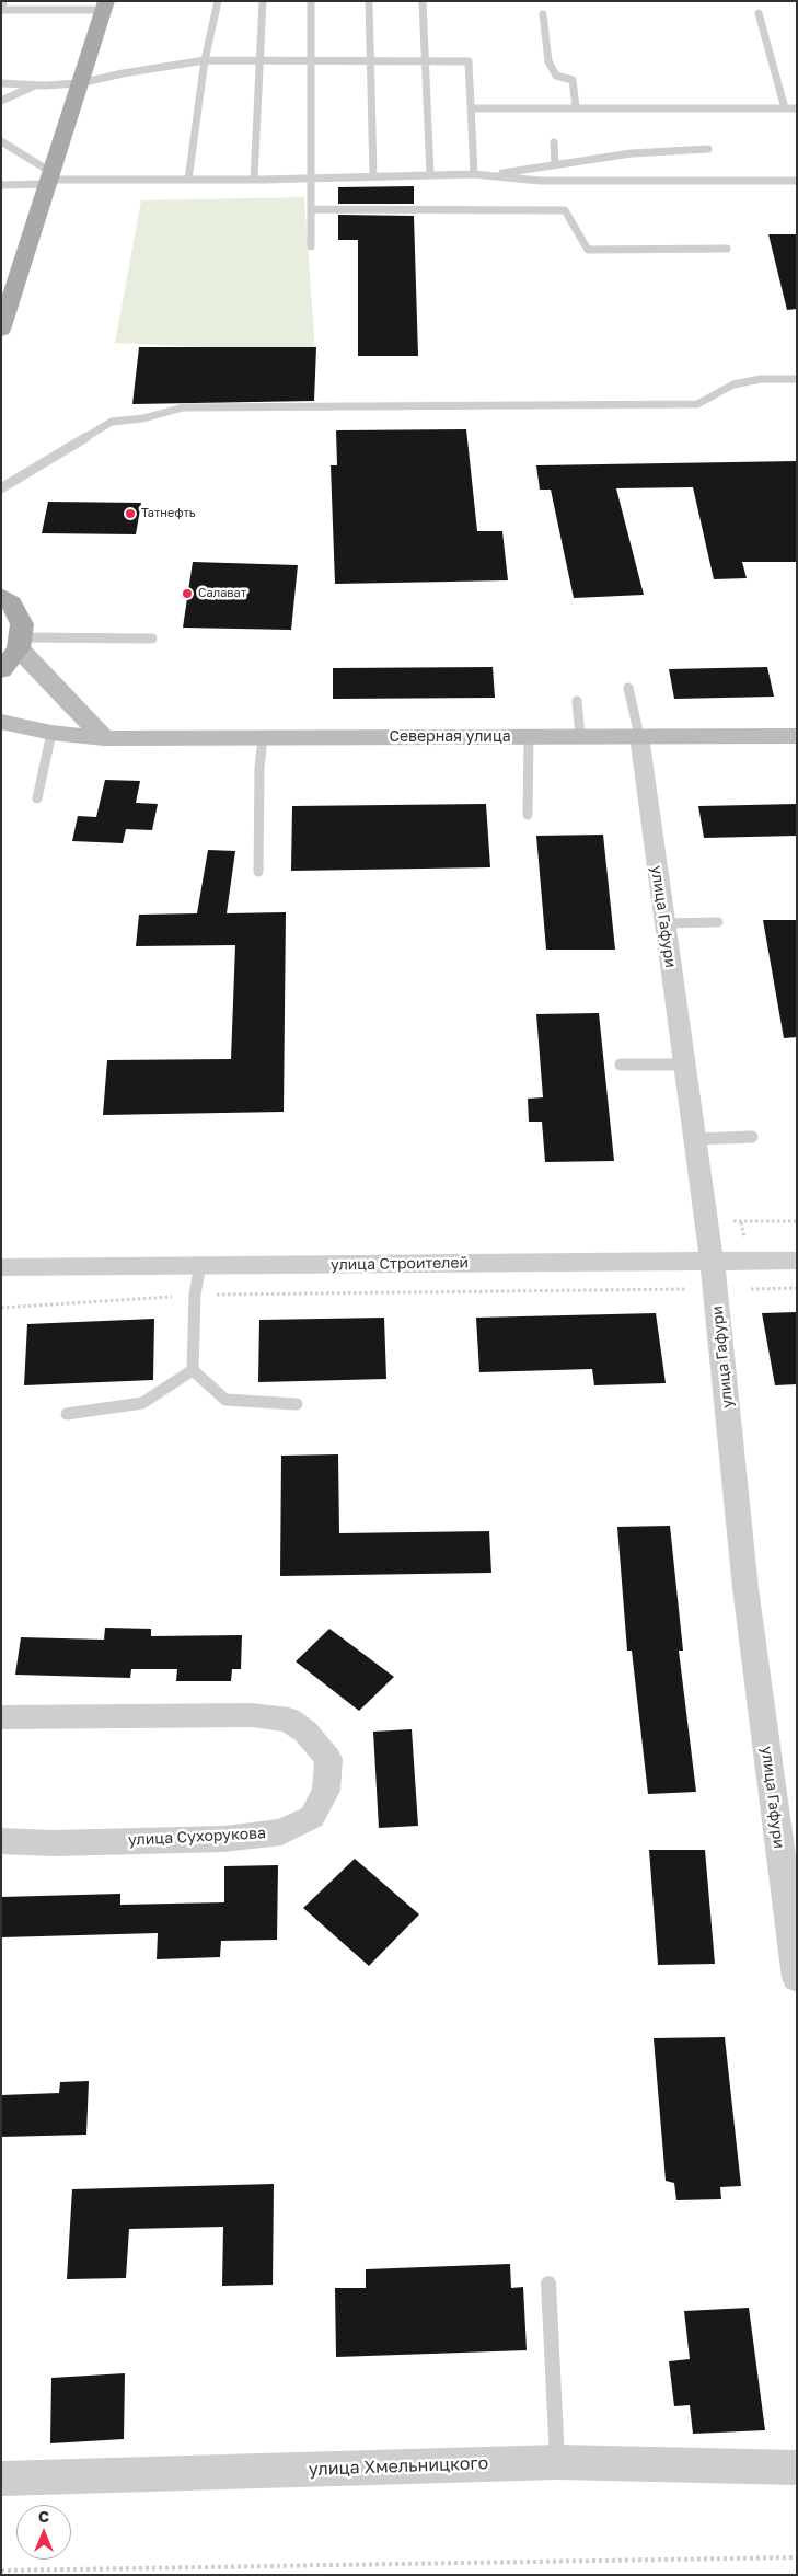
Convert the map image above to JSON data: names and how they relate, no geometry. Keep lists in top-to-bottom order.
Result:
{
  "streets": {
    "street": [
      "Северная улица",
      "улица Гафури",
      "улица Строителей",
      "улица Сухорукова",
      "улица Хмельницкого"
    ]
  },
  "crossings": [
    ["Северная улица", "улица Гафури"],
    ["улица Гафури", "улица Строителей"]
  ],
  "places": ["Татнефть", "Салават"],
  "north": "top"
}
